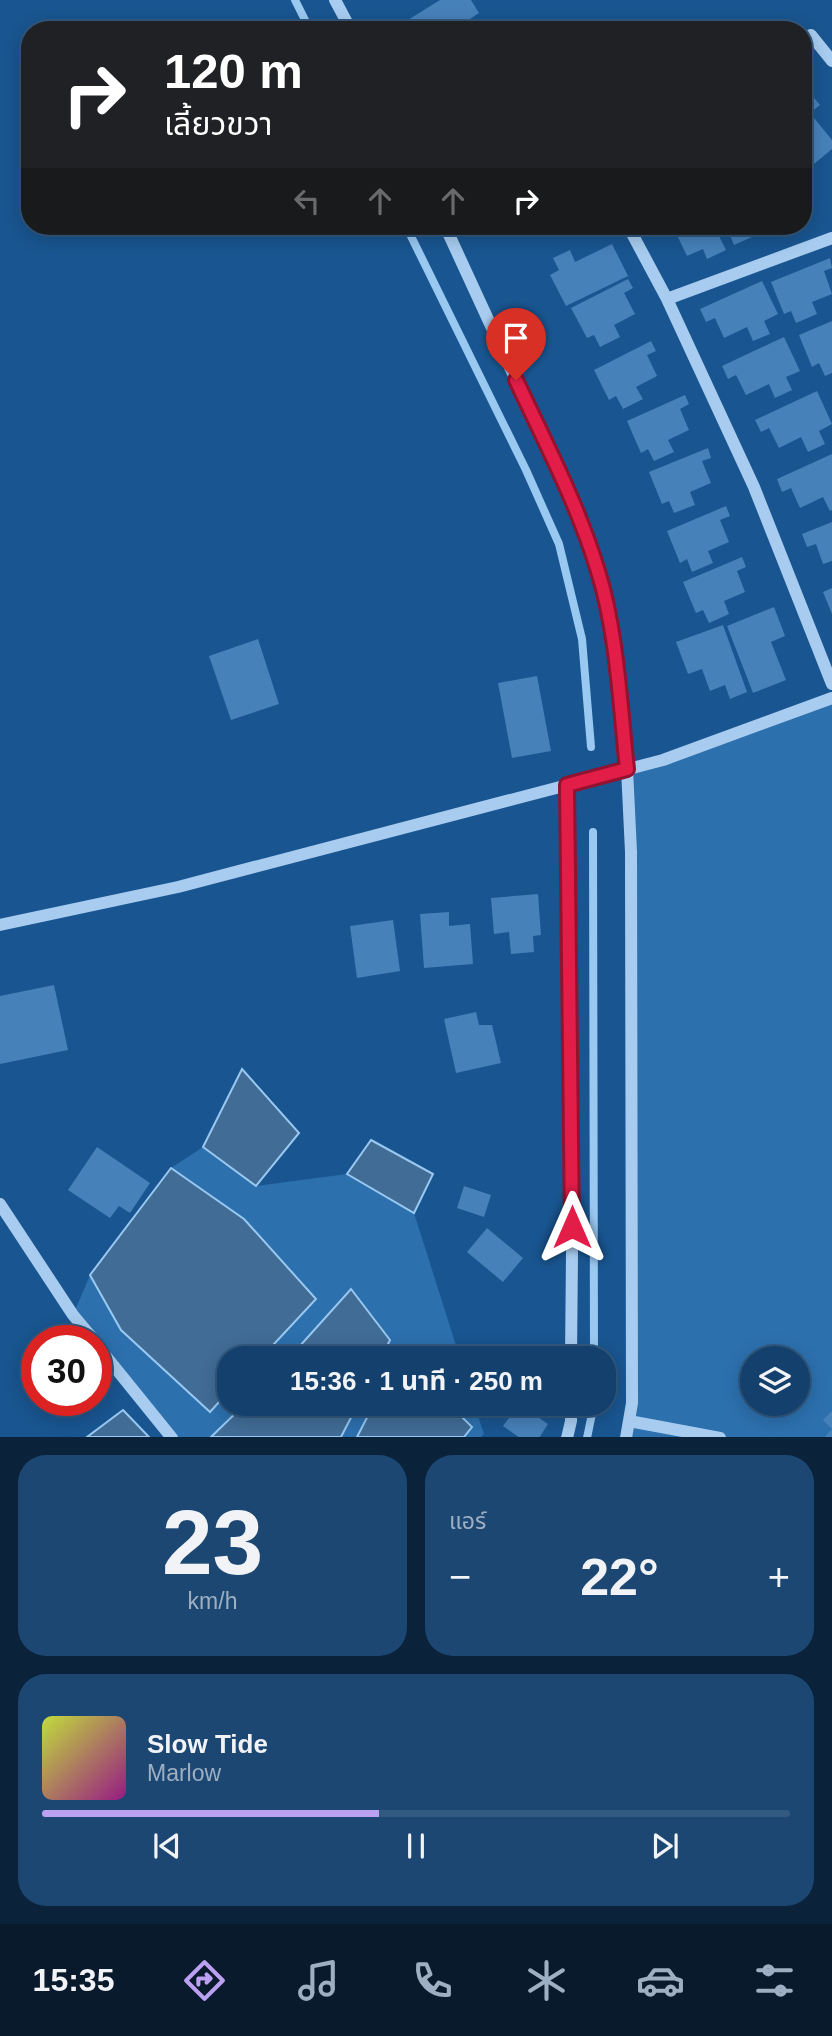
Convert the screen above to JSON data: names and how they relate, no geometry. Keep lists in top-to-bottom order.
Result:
{
  "page": {
    "turn": ["120 m", "เลี้ยวขวา"],
    "limit": "30",
    "trip": "15:36 · 1 นาที · 250 m",
    "tile": [
      ["23", "km/h"],
      "แอร์"
    ],
    "heat": ["−", "22°", "+"],
    "song": ["Slow Tide", "Marlow"],
    "tabs": "15:35"
  }
}
